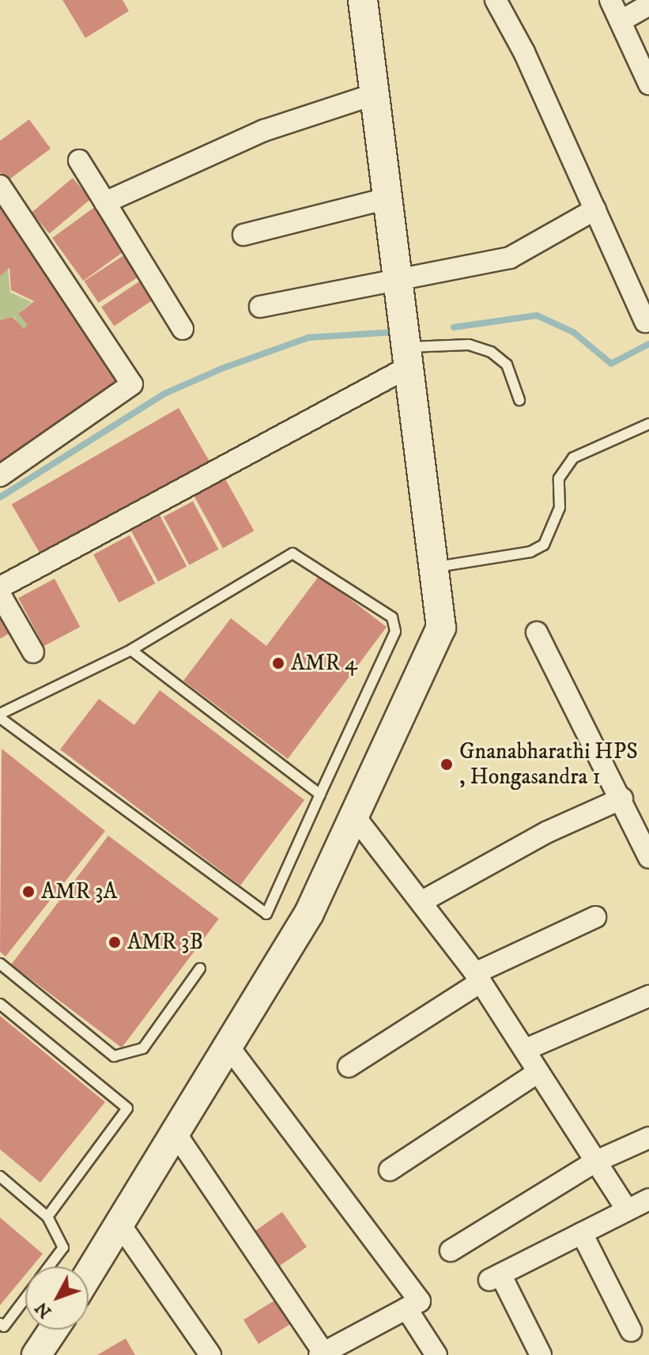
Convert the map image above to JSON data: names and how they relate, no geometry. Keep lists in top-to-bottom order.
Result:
{
  "places": [
    "AMR 4",
    "Gnanabharathi HPS , Hongasandra 1",
    "AMR 3A",
    "AMR 3B"
  ],
  "north": "bottom left"
}
